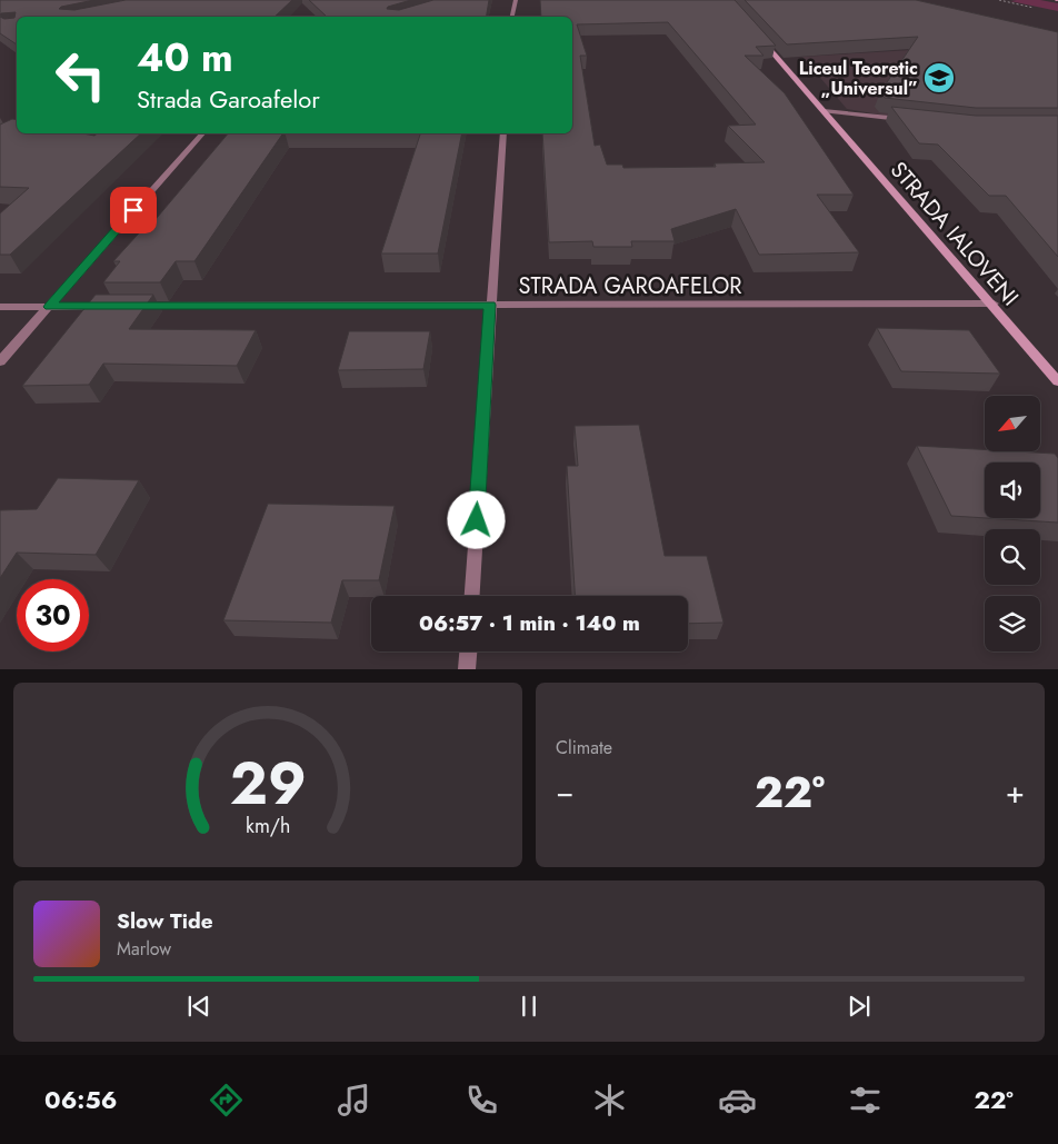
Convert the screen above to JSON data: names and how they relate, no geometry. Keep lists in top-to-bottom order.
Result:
{
  "streets": {
    "street": ["STRADA IALOVENI", "STRADA GAROAFELOR"]
  },
  "crossings": [
    ["STRADA IALOVENI", "STRADA GAROAFELOR"]
  ],
  "places": {
    "school or university": ["Liceul Teoretic „Universul”"]
  },
  "north": "bottom left",
  "page": {
    "turn": ["40 m", "Strada Garoafelor"],
    "limit": "30",
    "trip": "06:57 · 1 min · 140 m",
    "tile": "Climate",
    "heat": ["−", "22°", "+"],
    "song": ["Slow Tide", "Marlow"],
    "tabs": ["06:56", "22°"],
    "gauge": ["29", "km/h"]
  }
}
